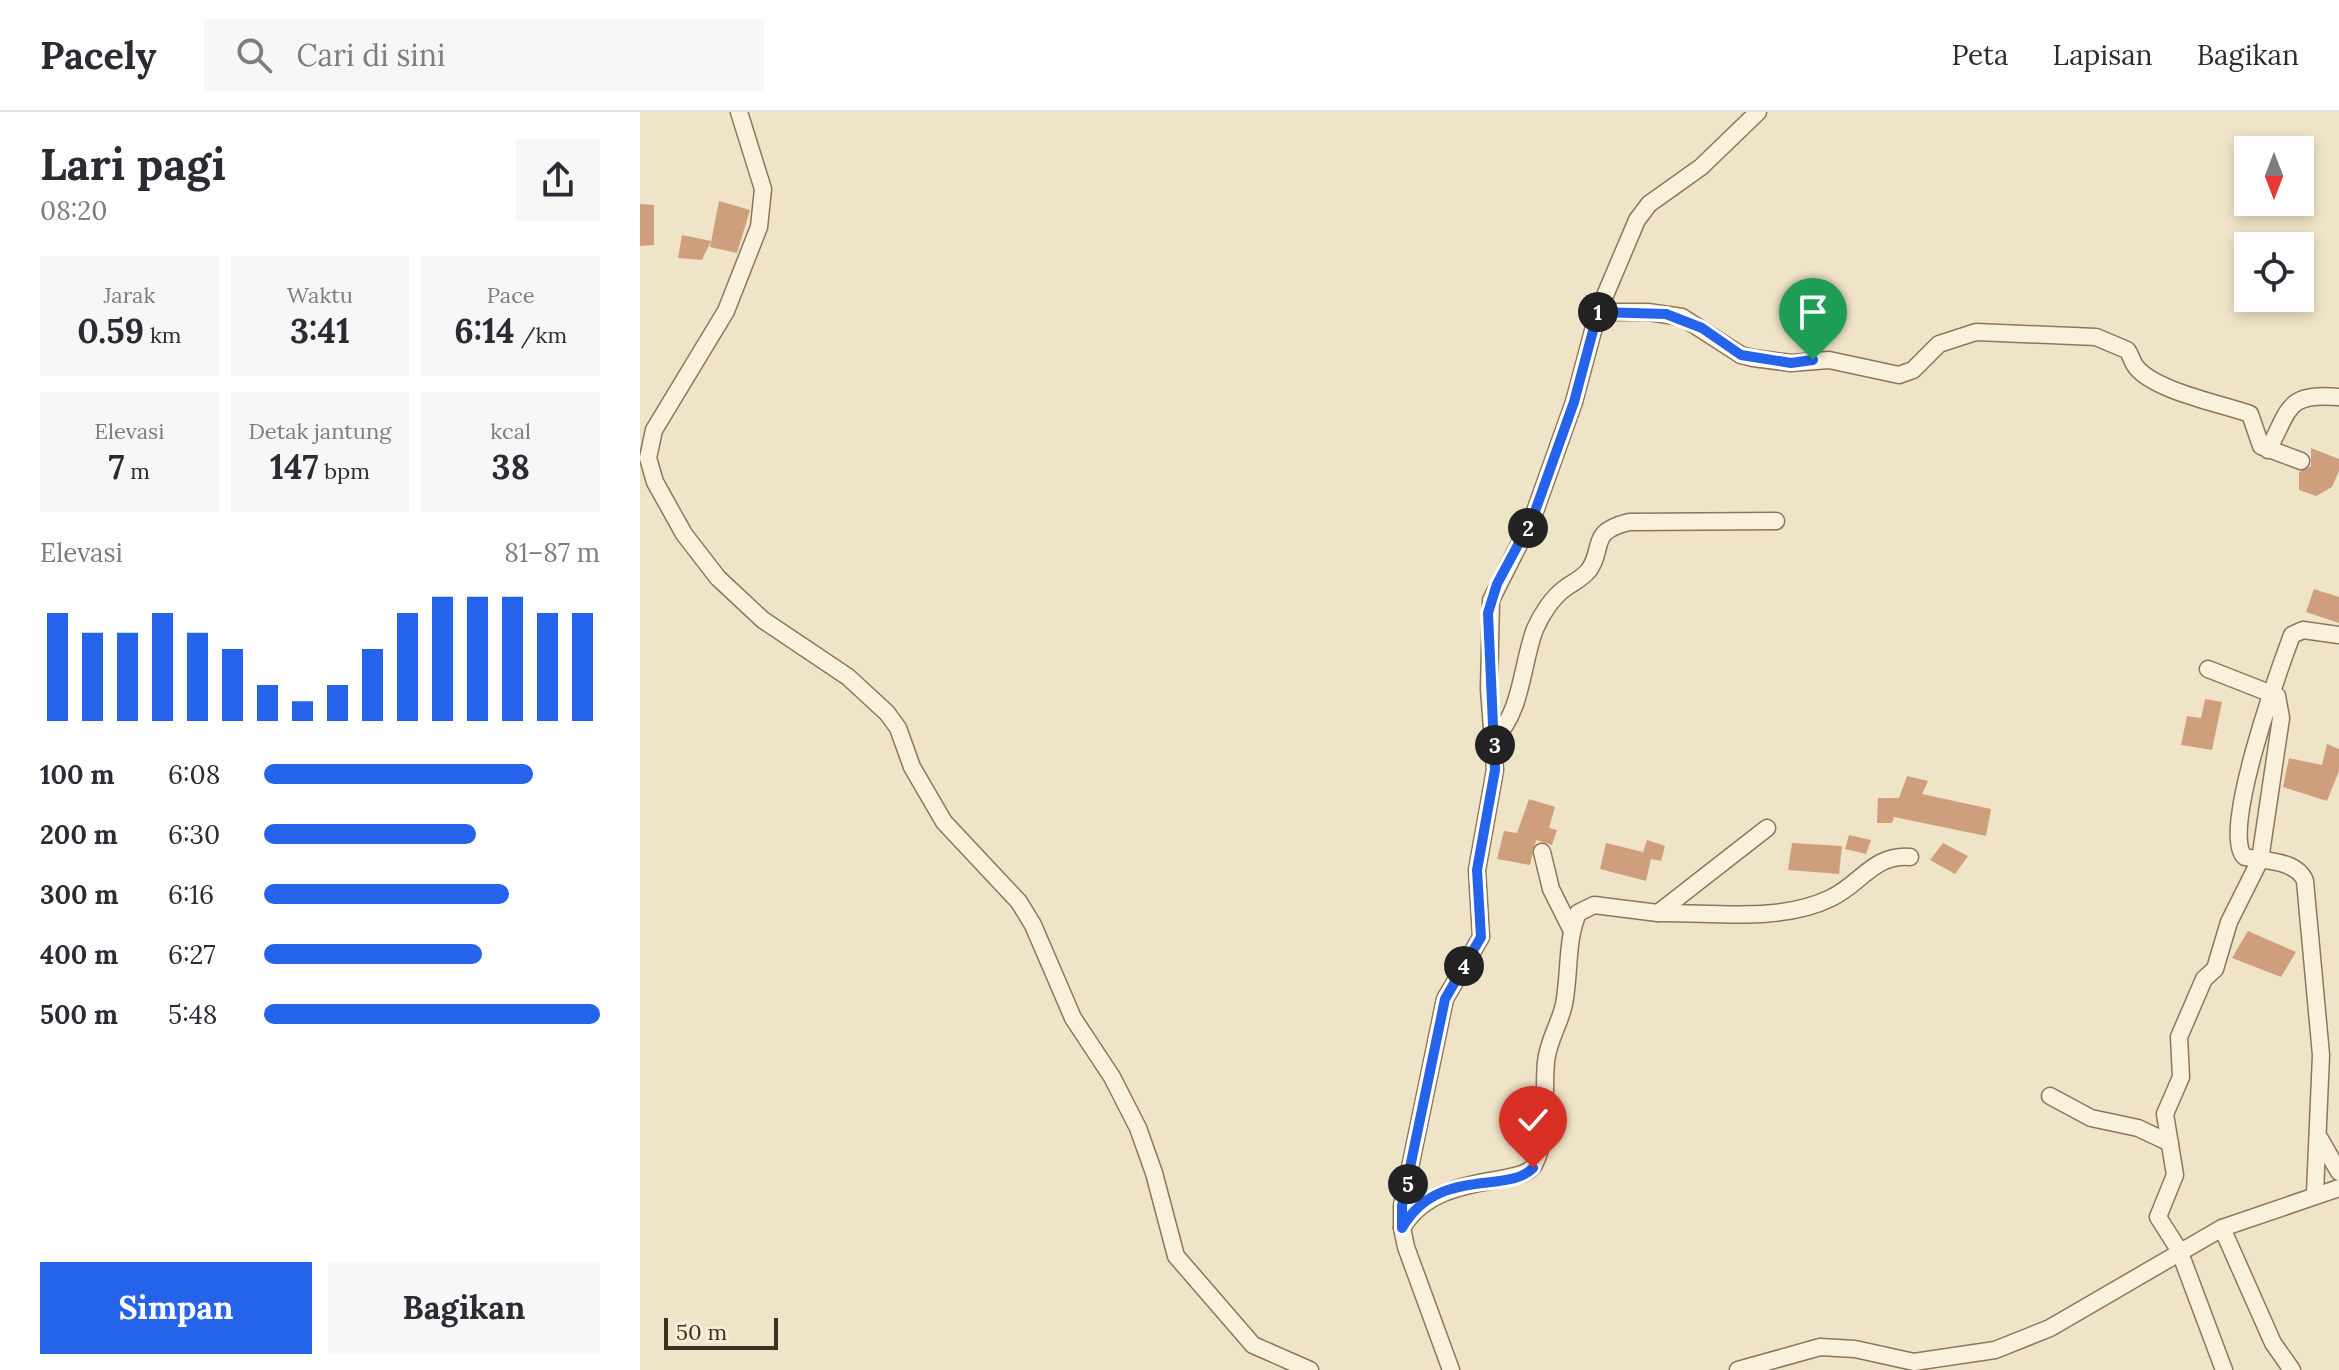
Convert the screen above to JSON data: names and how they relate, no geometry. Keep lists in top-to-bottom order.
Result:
{
  "scale_bar": "50 m",
  "north": "bottom",
  "page": {
    "header": "Pacely",
    "search": "Cari di sini",
    "nav": ["Peta", "Lapisan", "Bagikan"],
    "heading": ["Lari pagi", "08:20"],
    "stats": [
      ["Jarak", "0.59 km"],
      ["Waktu", "3:41"],
      ["Pace", "6:14 /km"],
      ["Elevasi", "7 m"],
      ["Detak jantung", "147 bpm"],
      ["kcal", "38"]
    ],
    "pins": [
      "1",
      "2",
      "3",
      "4",
      "5"
    ],
    "chart": ["Elevasi", "81–87 m"],
    "list": [
      {
        "name": "100 m",
        "note": "6:08"
      },
      {
        "name": "200 m",
        "note": "6:30"
      },
      {
        "name": "300 m",
        "note": "6:16"
      },
      {
        "name": "400 m",
        "note": "6:27"
      },
      {
        "name": "500 m",
        "note": "5:48"
      }
    ],
    "buttons": ["Simpan", "Bagikan"],
    "scale": "50 m"
  }
}
